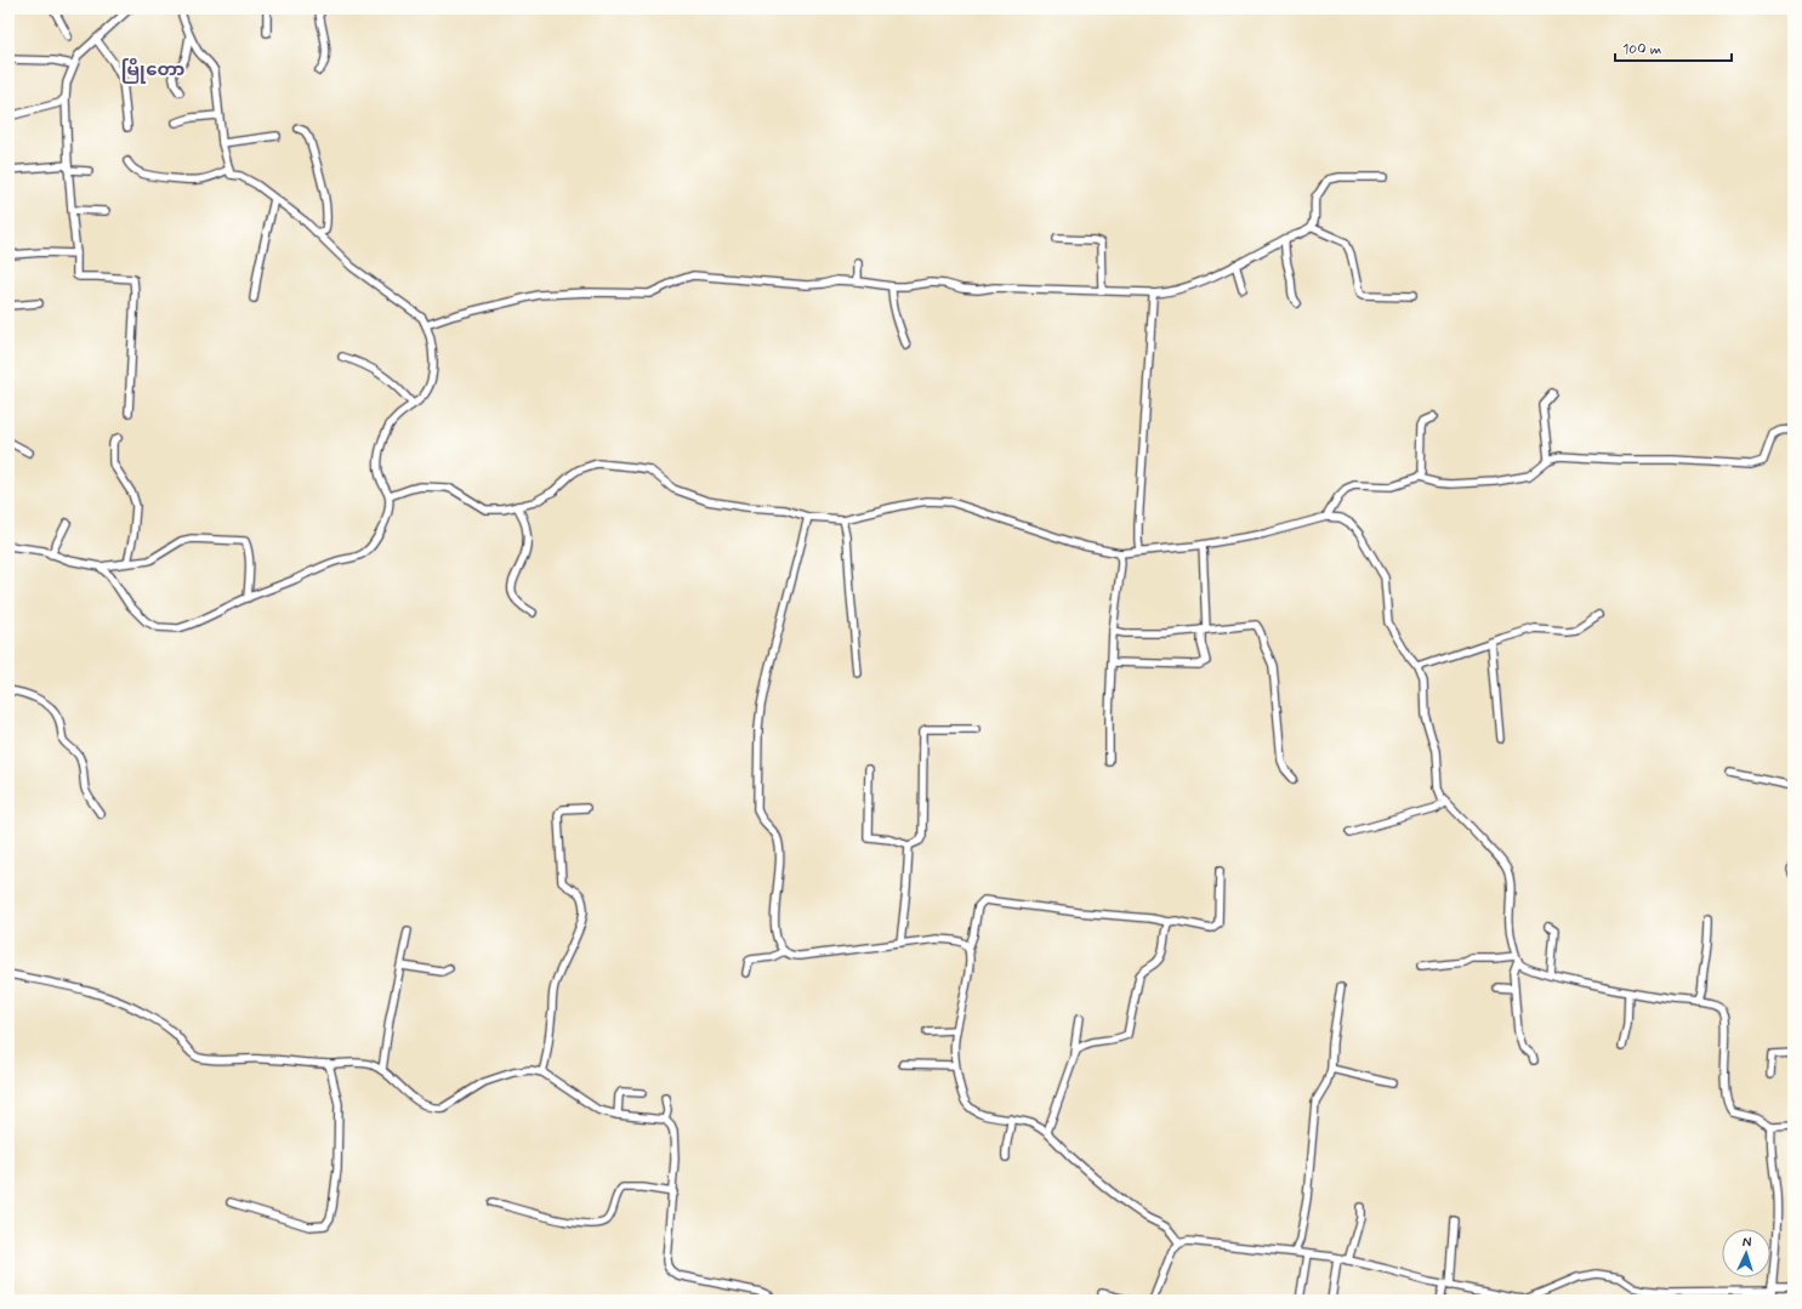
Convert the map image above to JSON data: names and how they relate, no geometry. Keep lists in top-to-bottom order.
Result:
{
  "districts": ["မြိုတော"],
  "scale_bar": "100 m",
  "north": "top"
}
